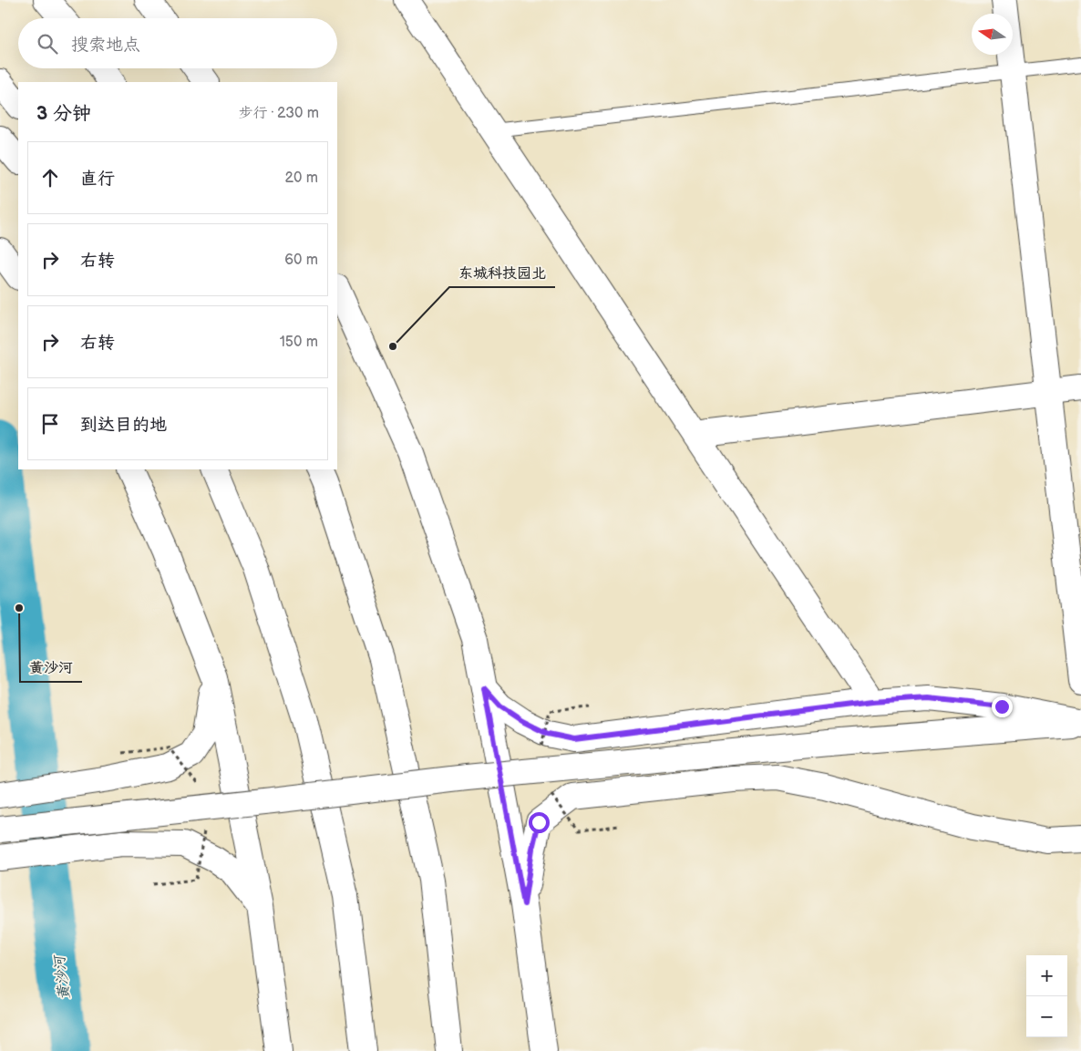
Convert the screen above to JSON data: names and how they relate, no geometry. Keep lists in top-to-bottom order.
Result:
{
  "water": ["黄沙河"],
  "places": ["东城科技园北", "黄沙河"],
  "north": "left",
  "page": {
    "search": "搜索地点",
    "heading": ["3 分钟", "步行 · 230 m"],
    "list": [
      ["直行", "20 m"],
      ["右转", "60 m"],
      ["右转", "150 m"],
      "到达目的地"
    ],
    "map_buttons": ["+", "−"]
  }
}
